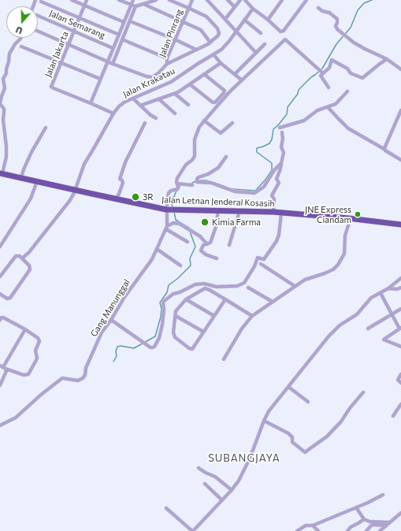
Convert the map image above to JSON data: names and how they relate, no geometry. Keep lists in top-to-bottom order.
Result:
{
  "streets": {
    "highway": ["Jalan Letnan Jenderal Kosasih"],
    "street": [
      "Jalan Semarang",
      "Jalan Pinrang",
      "Jalan Jakarta",
      "Jalan Krakatau",
      "Gang Manunggal"
    ]
  },
  "crossings": [
    ["Jalan Semarang", "Jalan Jakarta"],
    ["Jalan Jakarta", "Jalan Krakatau"],
    ["Jalan Krakatau", "Jalan Letnan Jenderal Kosasih"]
  ],
  "districts": ["SUBANGJAYA"],
  "places": ["3R", "JNE Express Ciandam", "Kimia Farma"],
  "north": "bottom"
}
